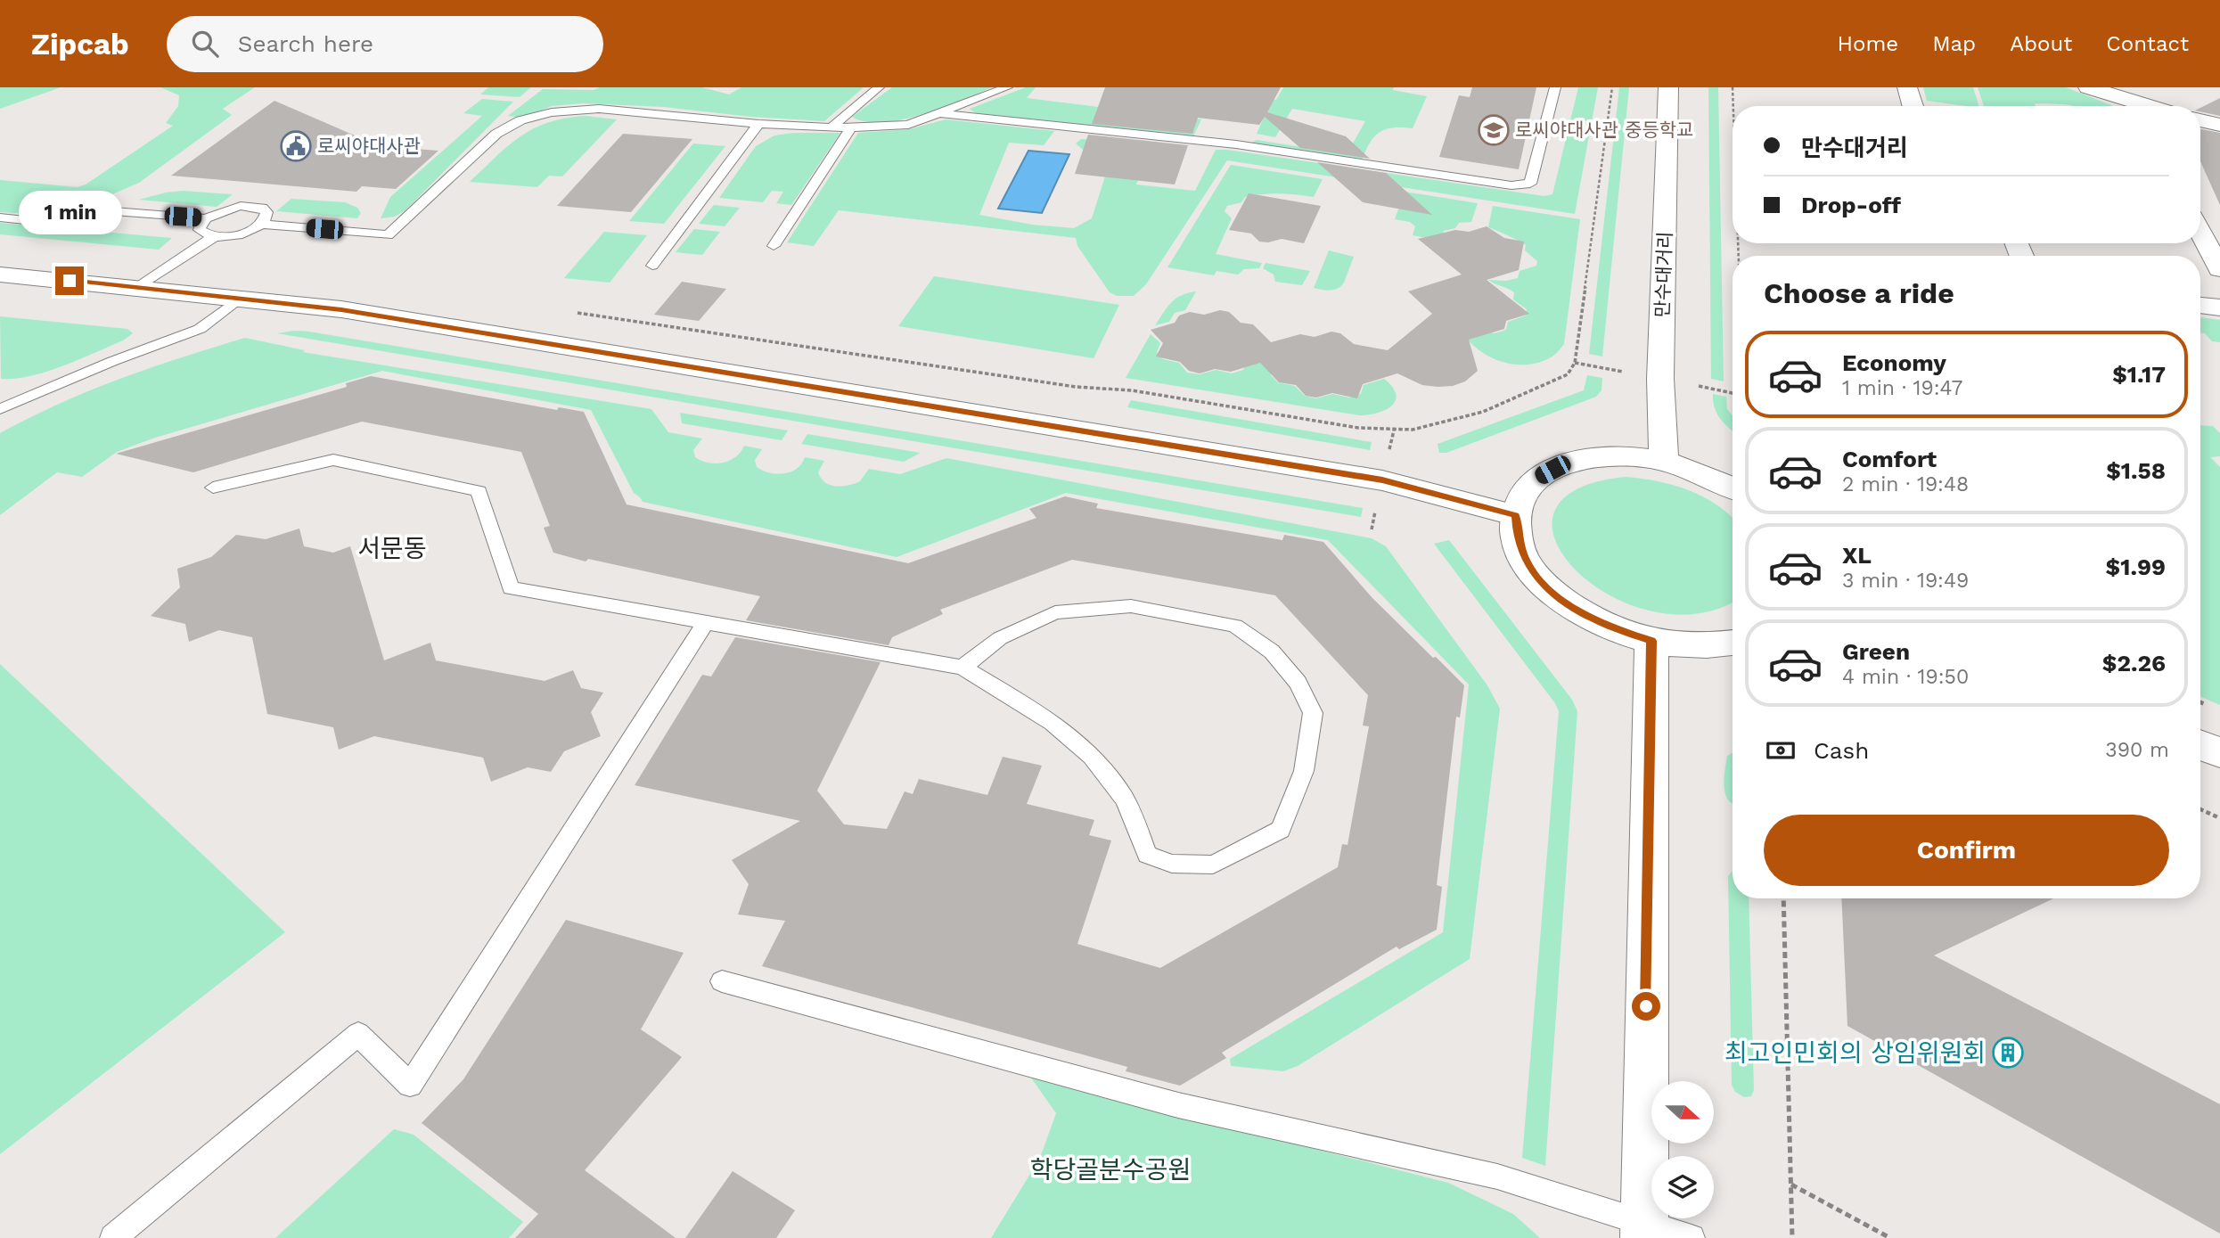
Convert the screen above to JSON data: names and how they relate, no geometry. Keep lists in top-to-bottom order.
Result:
{
  "streets": {
    "street": ["만수대거리"]
  },
  "districts": ["서문동"],
  "parks": ["학당골분수공원"],
  "places": {
    "school or university": ["로씨야대사관 중등학교"],
    "public building": ["로씨야대사관"],
    "building": ["최고인민회의 상임위원회"]
  },
  "north": "right",
  "page": {
    "header": "Zipcab",
    "search": "Search here",
    "nav": [
      "Home",
      "Map",
      "About",
      "Contact"
    ],
    "banner": ["만수대거리", "Drop-off"],
    "bubble": "1 min",
    "heading": "Choose a ride",
    "list": [
      {
        "name": "Economy",
        "note": "1 min · 19:47",
        "value": "$1.17"
      },
      {
        "name": "Comfort",
        "note": "2 min · 19:48",
        "value": "$1.58"
      },
      {
        "name": "XL",
        "note": "3 min · 19:49",
        "value": "$1.99"
      },
      {
        "name": "Green",
        "note": "4 min · 19:50",
        "value": "$2.26"
      }
    ],
    "pay": ["Cash", "390 m"],
    "buttons": "Confirm"
  }
}
